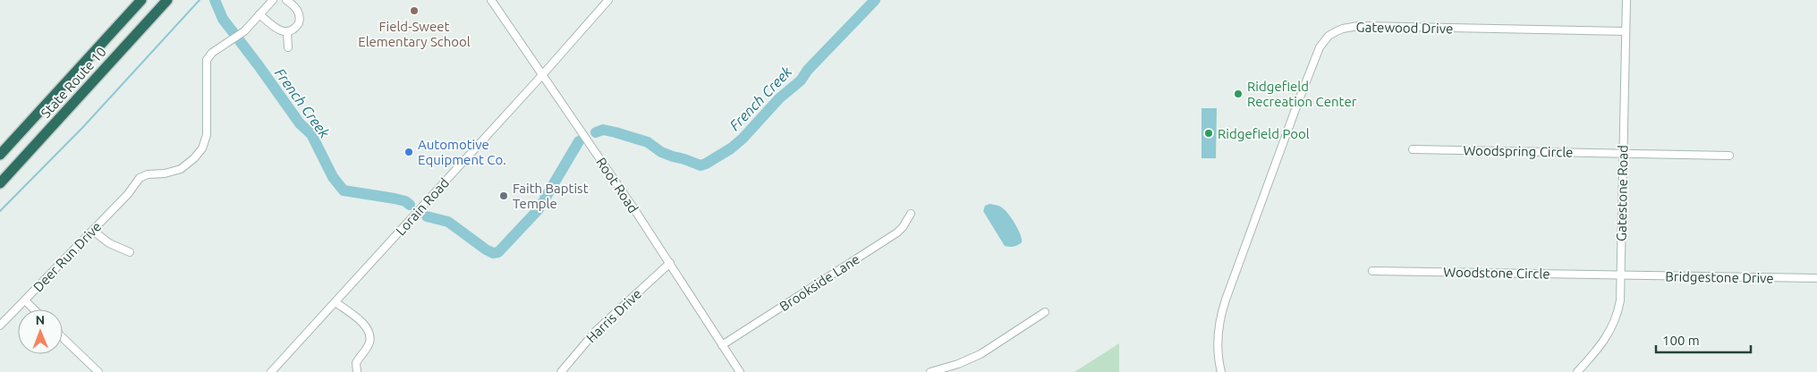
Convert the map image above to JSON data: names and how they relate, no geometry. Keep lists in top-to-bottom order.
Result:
{
  "streets": {
    "highway": ["State Route 10"],
    "street": [
      "Gatewood Drive",
      "Woodspring Circle",
      "Root Road",
      "Gatestone Road",
      "Lorain Road",
      "Deer Run Drive",
      "Woodstone Circle",
      "Bridgestone Drive",
      "Brookside Lane",
      "Harris Drive"
    ]
  },
  "crossings": [
    ["Gatewood Drive", "Gatestone Road"],
    ["Woodspring Circle", "Gatestone Road"],
    ["Root Road", "Lorain Road"],
    ["Root Road", "Brookside Lane"],
    ["Root Road", "Harris Drive"],
    ["Gatestone Road", "Woodstone Circle"],
    ["Gatestone Road", "Bridgestone Drive"],
    ["Woodstone Circle", "Bridgestone Drive"]
  ],
  "water": ["French Creek"],
  "places": [
    "Field-Sweet Elementary School",
    "Ridgefield Recreation Center",
    "Ridgefield Pool",
    "Automotive Equipment Co.",
    "Faith Baptist Temple"
  ],
  "scale_bar": "100 m",
  "north": "top"
}
